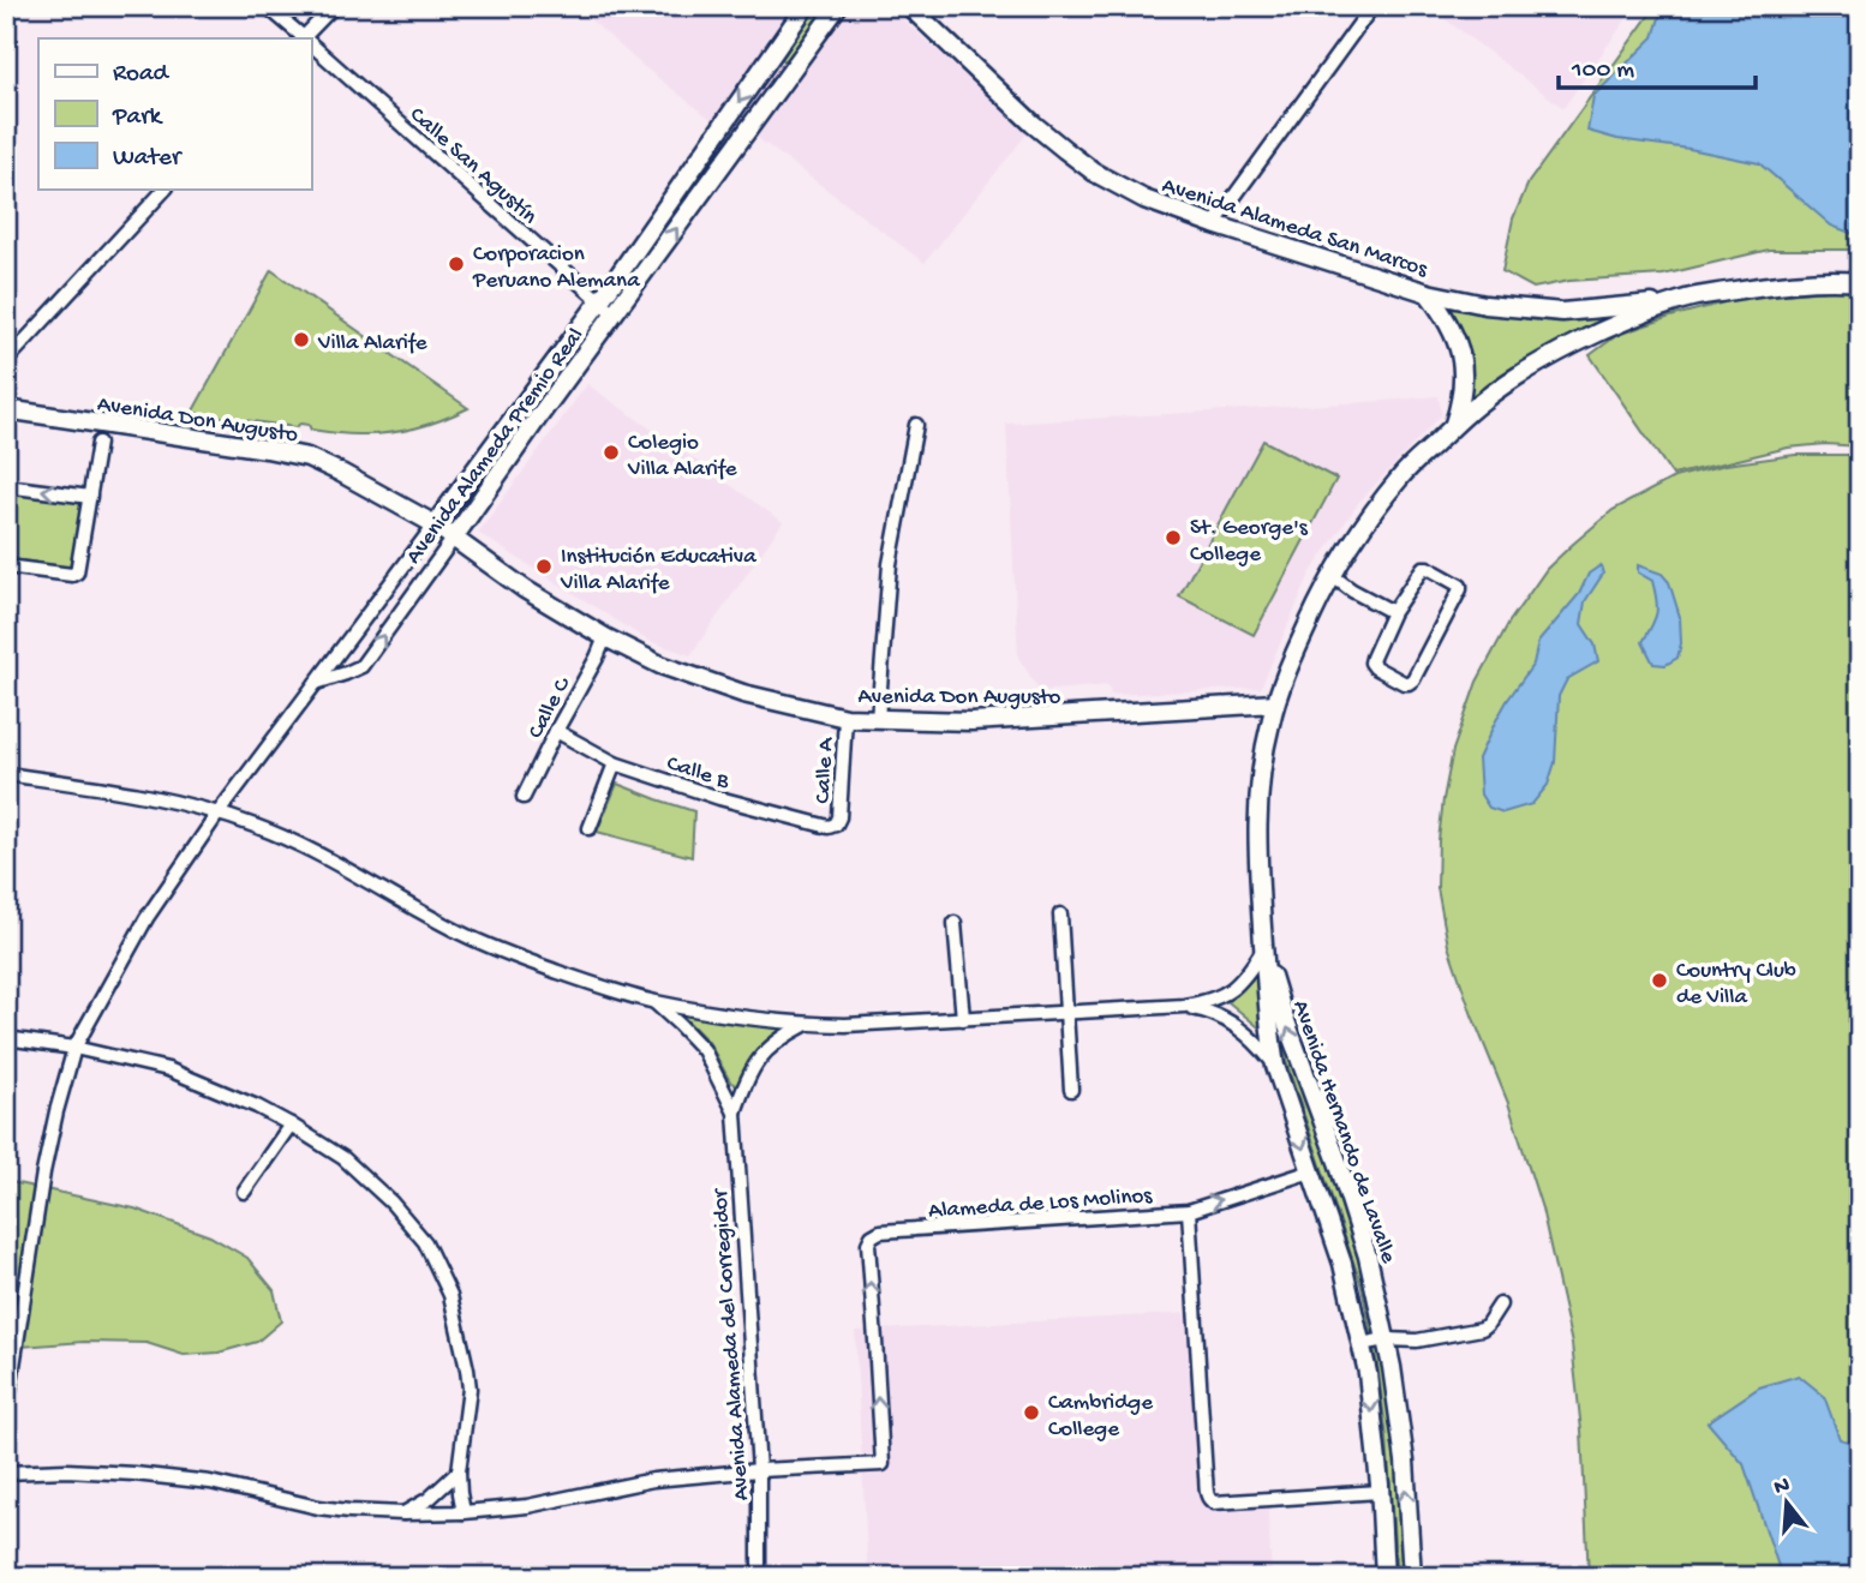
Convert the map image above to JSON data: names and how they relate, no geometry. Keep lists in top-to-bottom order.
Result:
{
  "streets": {
    "street": [
      "Calle San Agustín",
      "Avenida Alameda San Marcos",
      "Avenida Don Augusto",
      "Avenida Alameda Premio Real",
      "Calle C",
      "Calle B",
      "Calle A",
      "Avenida Hernando de Lavalle",
      "Alameda de Los Molinos",
      "Avenida Alameda del Corregidor"
    ]
  },
  "crossings": [
    ["Calle San Agustín", "Avenida Alameda Premio Real"],
    ["Avenida Alameda San Marcos", "Avenida Hernando de Lavalle"],
    ["Avenida Don Augusto", "Avenida Alameda Premio Real"],
    ["Avenida Don Augusto", "Calle C"],
    ["Avenida Don Augusto", "Calle A"],
    ["Avenida Don Augusto", "Avenida Hernando de Lavalle"],
    ["Calle C", "Calle B"],
    ["Calle B", "Calle A"],
    ["Avenida Hernando de Lavalle", "Alameda de Los Molinos"],
    ["Alameda de Los Molinos", "Avenida Alameda del Corregidor"]
  ],
  "places": [
    "Corporacion Peruano Alemana",
    "Villa Alarife",
    "Colegio Villa Alarife",
    "St. George's College",
    "Institución Educativa Villa Alarife",
    "Country Club de Villa",
    "Cambridge College"
  ],
  "legend": ["Road", "Park", "Water"],
  "scale_bar": "100 m",
  "north": "top"
}
